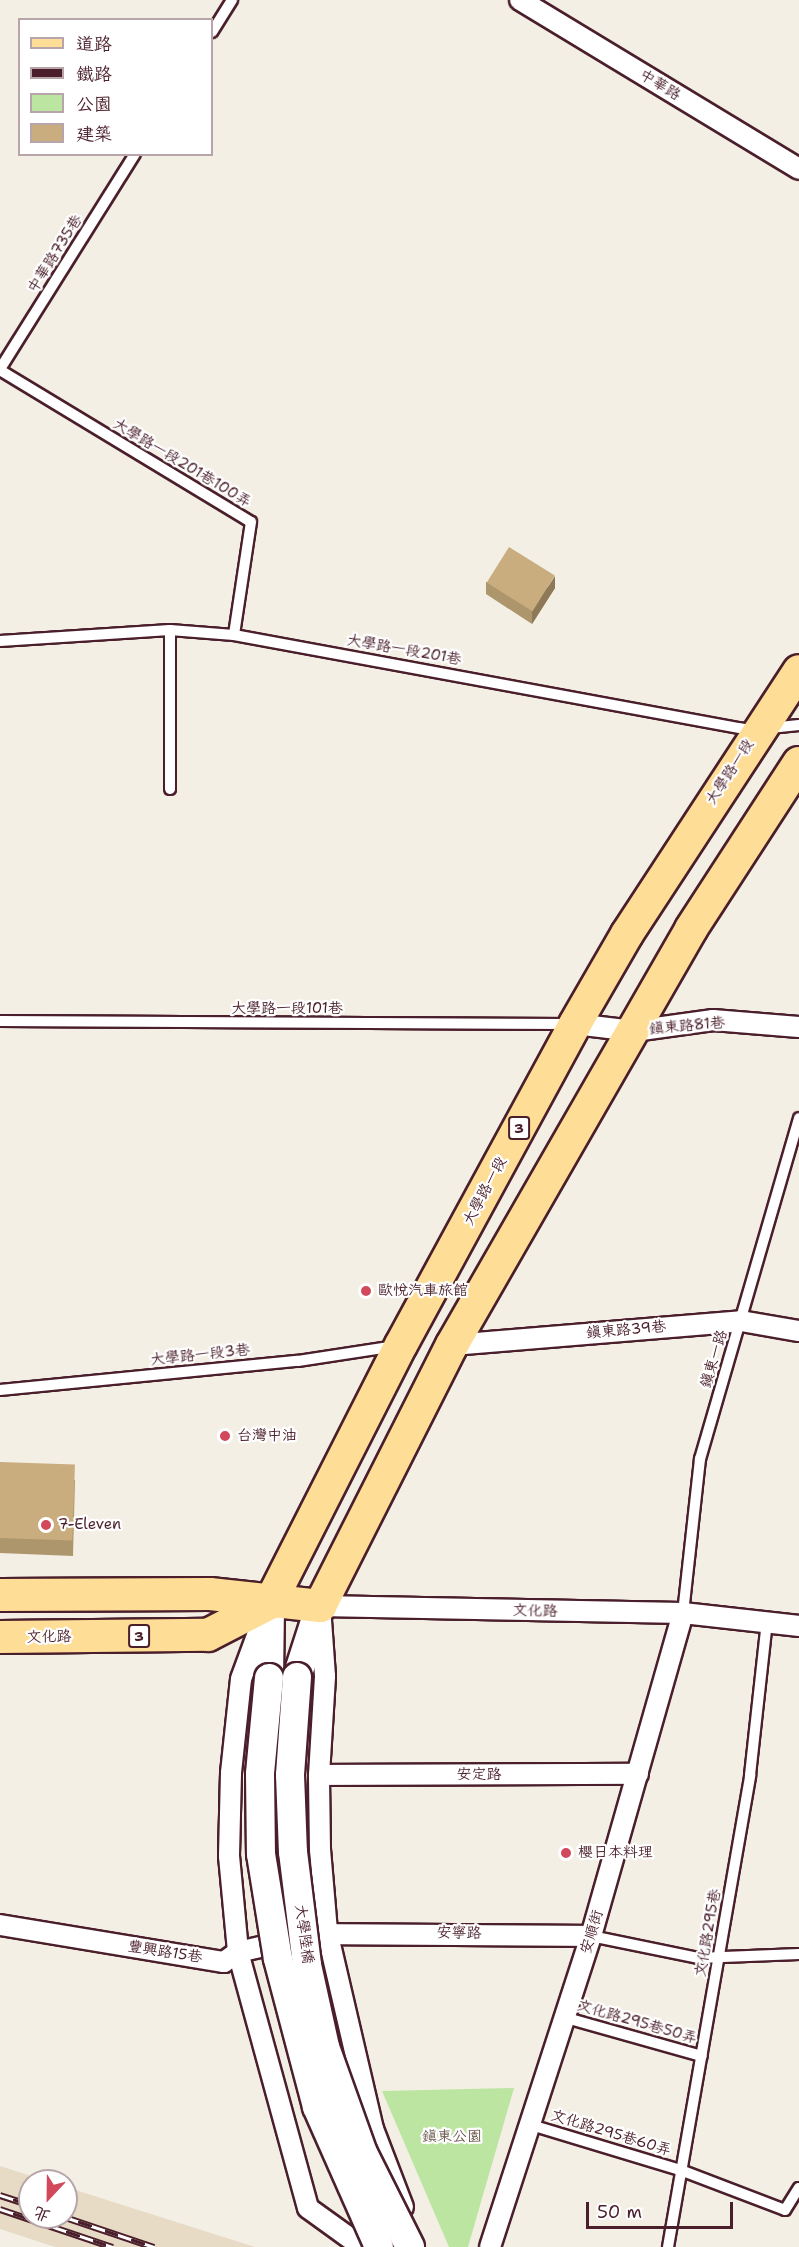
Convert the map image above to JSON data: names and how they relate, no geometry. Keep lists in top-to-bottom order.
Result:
{
  "streets": {
    "main road": ["大學路一段", "3", "文化路"],
    "street": [
      "中華路",
      "鎮東路81巷",
      "鎮東路39巷",
      "安定路",
      "安順街",
      "安寧路",
      "大學陸橋",
      "豐興路15巷"
    ],
    "lane": [
      "中華路735巷",
      "大學路一段201巷100弄",
      "大學路一段201巷",
      "大學路一段101巷",
      "大學路一段3巷",
      "鎮東一路",
      "文化路295巷",
      "文化路295巷50弄",
      "文化路295巷60弄"
    ]
  },
  "crossings": [
    ["中華路735巷", "大學路一段201巷100弄"],
    ["大學路一段201巷100弄", "大學路一段201巷"],
    ["大學路一段201巷", "大學路一段"],
    ["大學路一段", "大學路一段101巷"],
    ["大學路一段", "鎮東路81巷"],
    ["大學路一段", "大學路一段3巷"],
    ["大學路一段", "文化路"],
    ["大學路一段", "大學陸橋"],
    ["大學路一段101巷", "鎮東路81巷"],
    ["鎮東路39巷", "鎮東一路"],
    ["鎮東一路", "文化路"],
    ["鎮東一路", "安順街"],
    ["文化路", "安順街"],
    ["文化路", "文化路295巷"],
    ["文化路", "大學陸橋"],
    ["安定路", "安順街"],
    ["安順街", "安寧路"],
    ["安順街", "文化路295巷50弄"],
    ["安順街", "文化路295巷60弄"],
    ["安寧路", "豐興路15巷"],
    ["文化路295巷", "文化路295巷50弄"],
    ["文化路295巷", "文化路295巷60弄"]
  ],
  "parks": ["鎮東公園"],
  "places": [
    "歐悅汽車旅館",
    "台灣中油",
    "7-Eleven",
    "櫻日本料理"
  ],
  "legend": [
    "道路",
    "鐵路",
    "公園",
    "建築"
  ],
  "scale_bar": "50 m",
  "north": "bottom"
}
